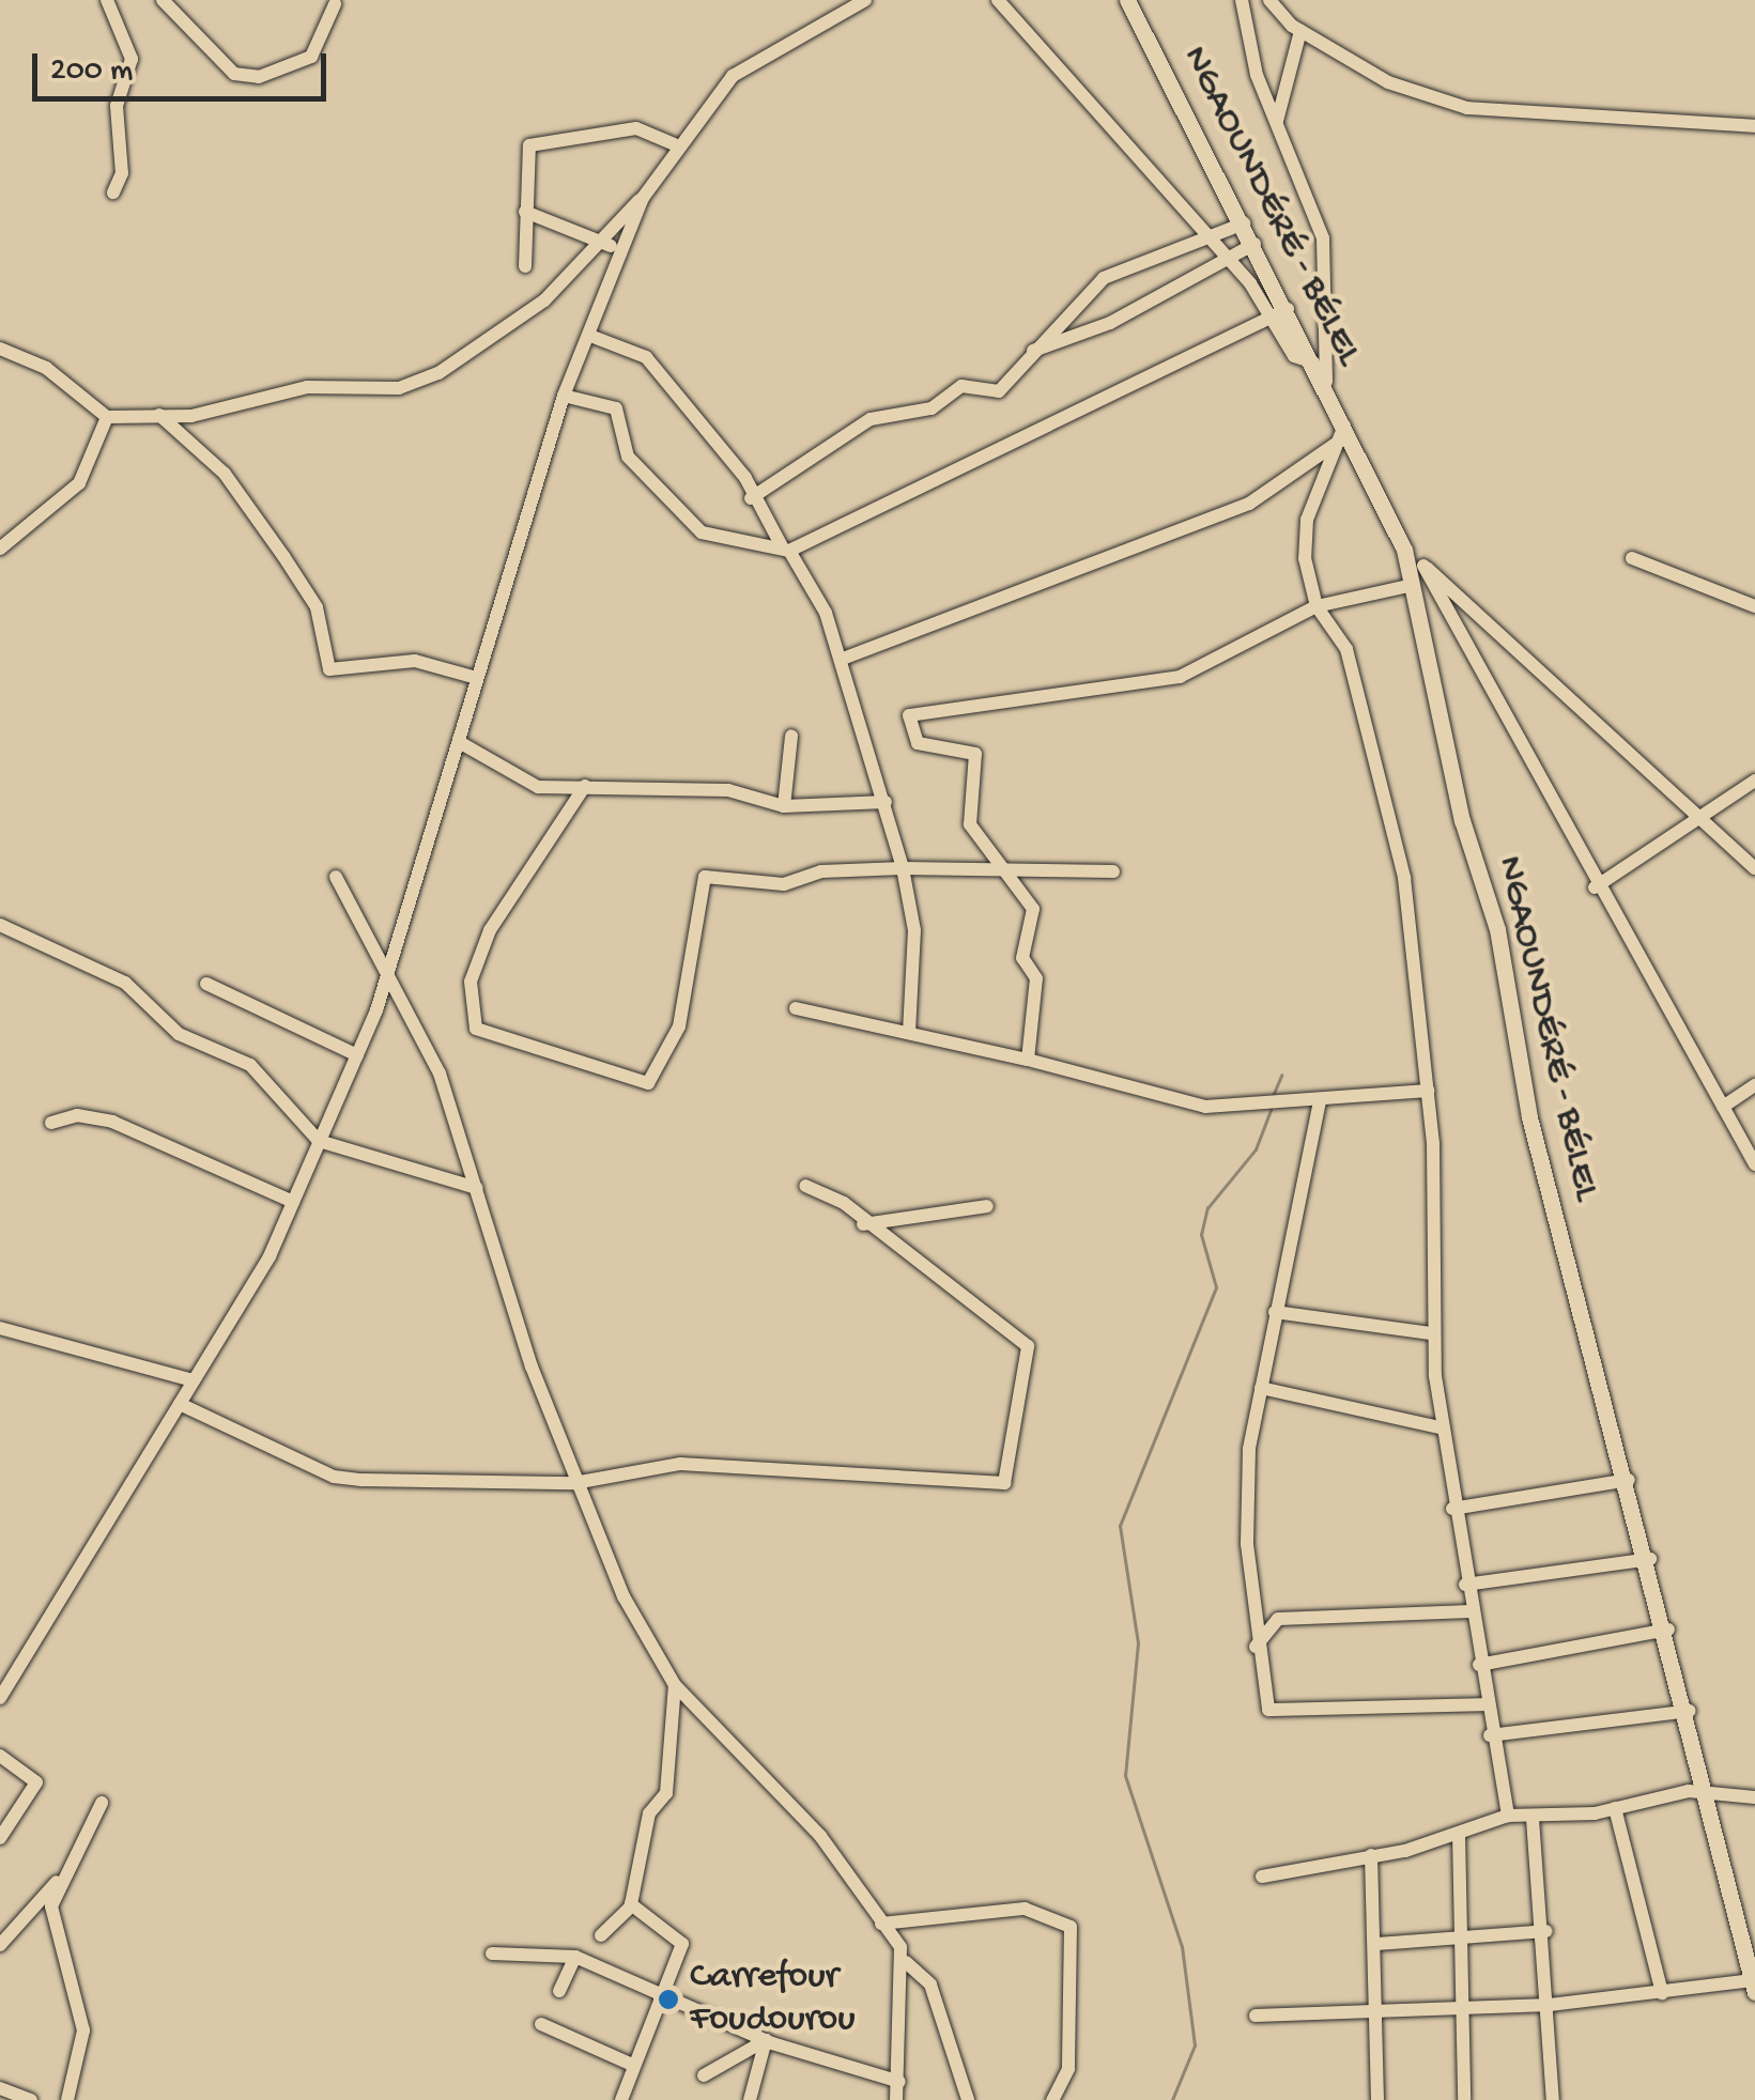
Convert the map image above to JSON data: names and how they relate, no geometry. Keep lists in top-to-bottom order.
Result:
{
  "streets": {
    "main road": ["NGAOUNDÉRÉ - BÉLEL"]
  },
  "places": ["Carrefour Foudourou"],
  "scale_bar": "200 m"
}
